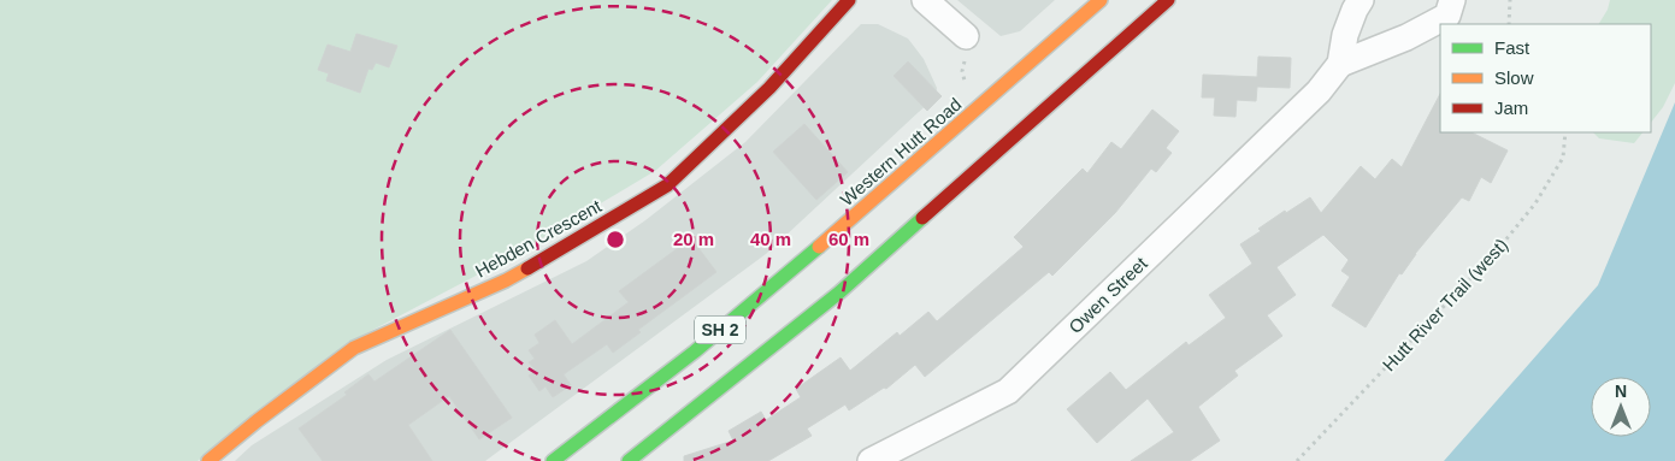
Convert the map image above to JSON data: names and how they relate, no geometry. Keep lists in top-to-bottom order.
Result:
{
  "streets": {
    "main road": ["Western Hutt Road", "Hebden Crescent", "SH 2"],
    "street": ["Owen Street"],
    "path": ["Hutt River Trail (west)"]
  },
  "legend": ["Fast", "Slow", "Jam"],
  "north": "top",
  "rings": ["20 m", "40 m", "60 m"]
}
